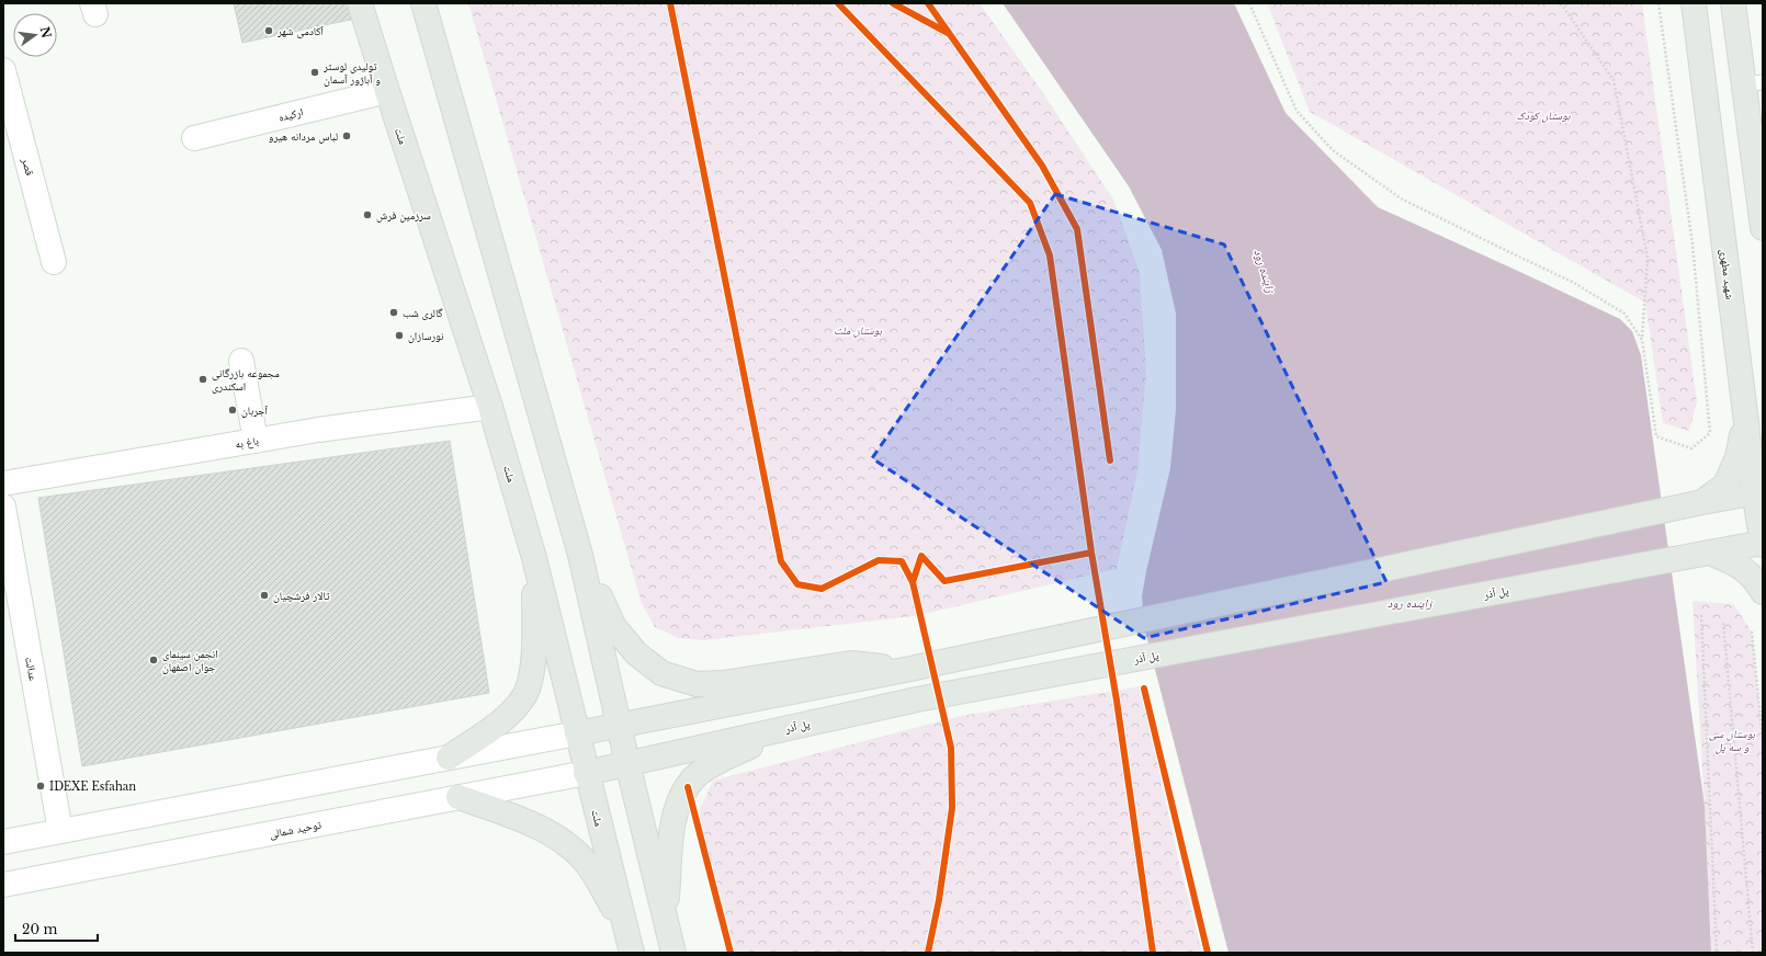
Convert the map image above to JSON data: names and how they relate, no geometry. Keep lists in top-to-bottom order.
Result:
{
  "streets": {
    "main road": ["ملت", "شهید مطهری", "پل آذر"],
    "street": [
      "ارکیده",
      "قصر",
      "باغ به",
      "عدالت",
      "توحید شمالی"
    ]
  },
  "crossings": [
    ["ارکیده", "ملت"],
    ["ملت", "باغ به"],
    ["ملت", "پل آذر"],
    ["ملت", "توحید شمالی"],
    ["شهید مطهری", "پل آذر"],
    ["پل آذر", "توحید شمالی"]
  ],
  "water": ["زاینده رود"],
  "parks": ["بوستان کودک", "بوستان ملت", "بوستان سی و سه پل"],
  "places": [
    "آکادمی شهر",
    "تولیدی لوستر و آباژور آسمان",
    "لباس مردانه هیرو",
    "سرزمین فرش",
    "گالری شب",
    "نورسازان",
    "مجموعه بازرگانی اسکندری",
    "آجربان",
    "تالار فرشچیان",
    "انجمن سینمای جوان اصفهان",
    "IDEXE Esfahan"
  ],
  "scale_bar": "20 m",
  "north": "right"
}
